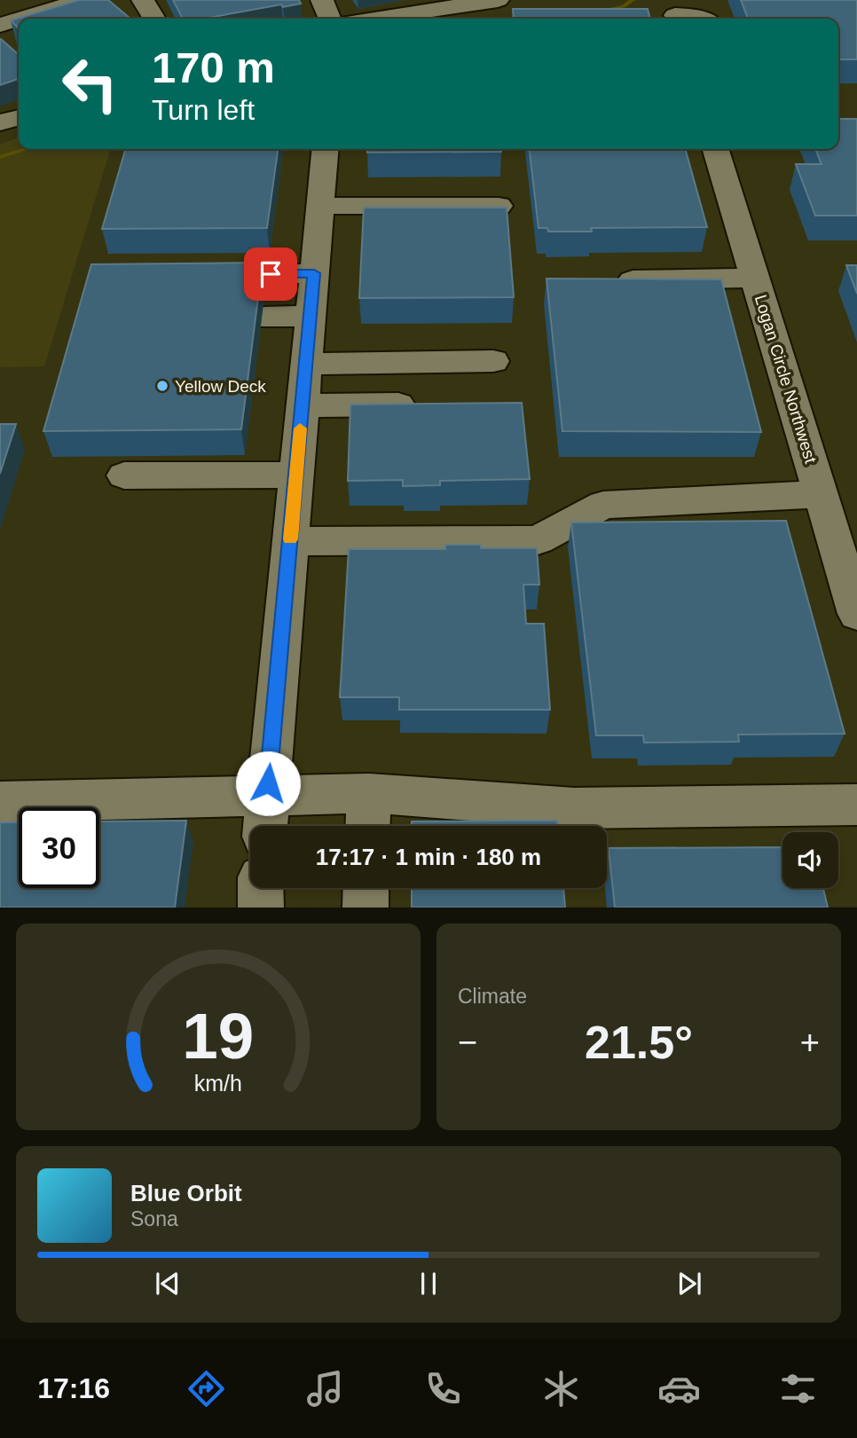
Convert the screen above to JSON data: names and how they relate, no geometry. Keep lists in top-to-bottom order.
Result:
{
  "streets": {
    "street": ["Logan Circle Northwest"]
  },
  "places": ["Yellow Deck"],
  "page": {
    "turn": ["170 m", "Turn left"],
    "limit": "30",
    "trip": "17:17 · 1 min · 180 m",
    "tile": "Climate",
    "heat": ["−", "21.5°", "+"],
    "song": ["Blue Orbit", "Sona"],
    "tabs": "17:16",
    "gauge": ["19", "km/h"]
  }
}
